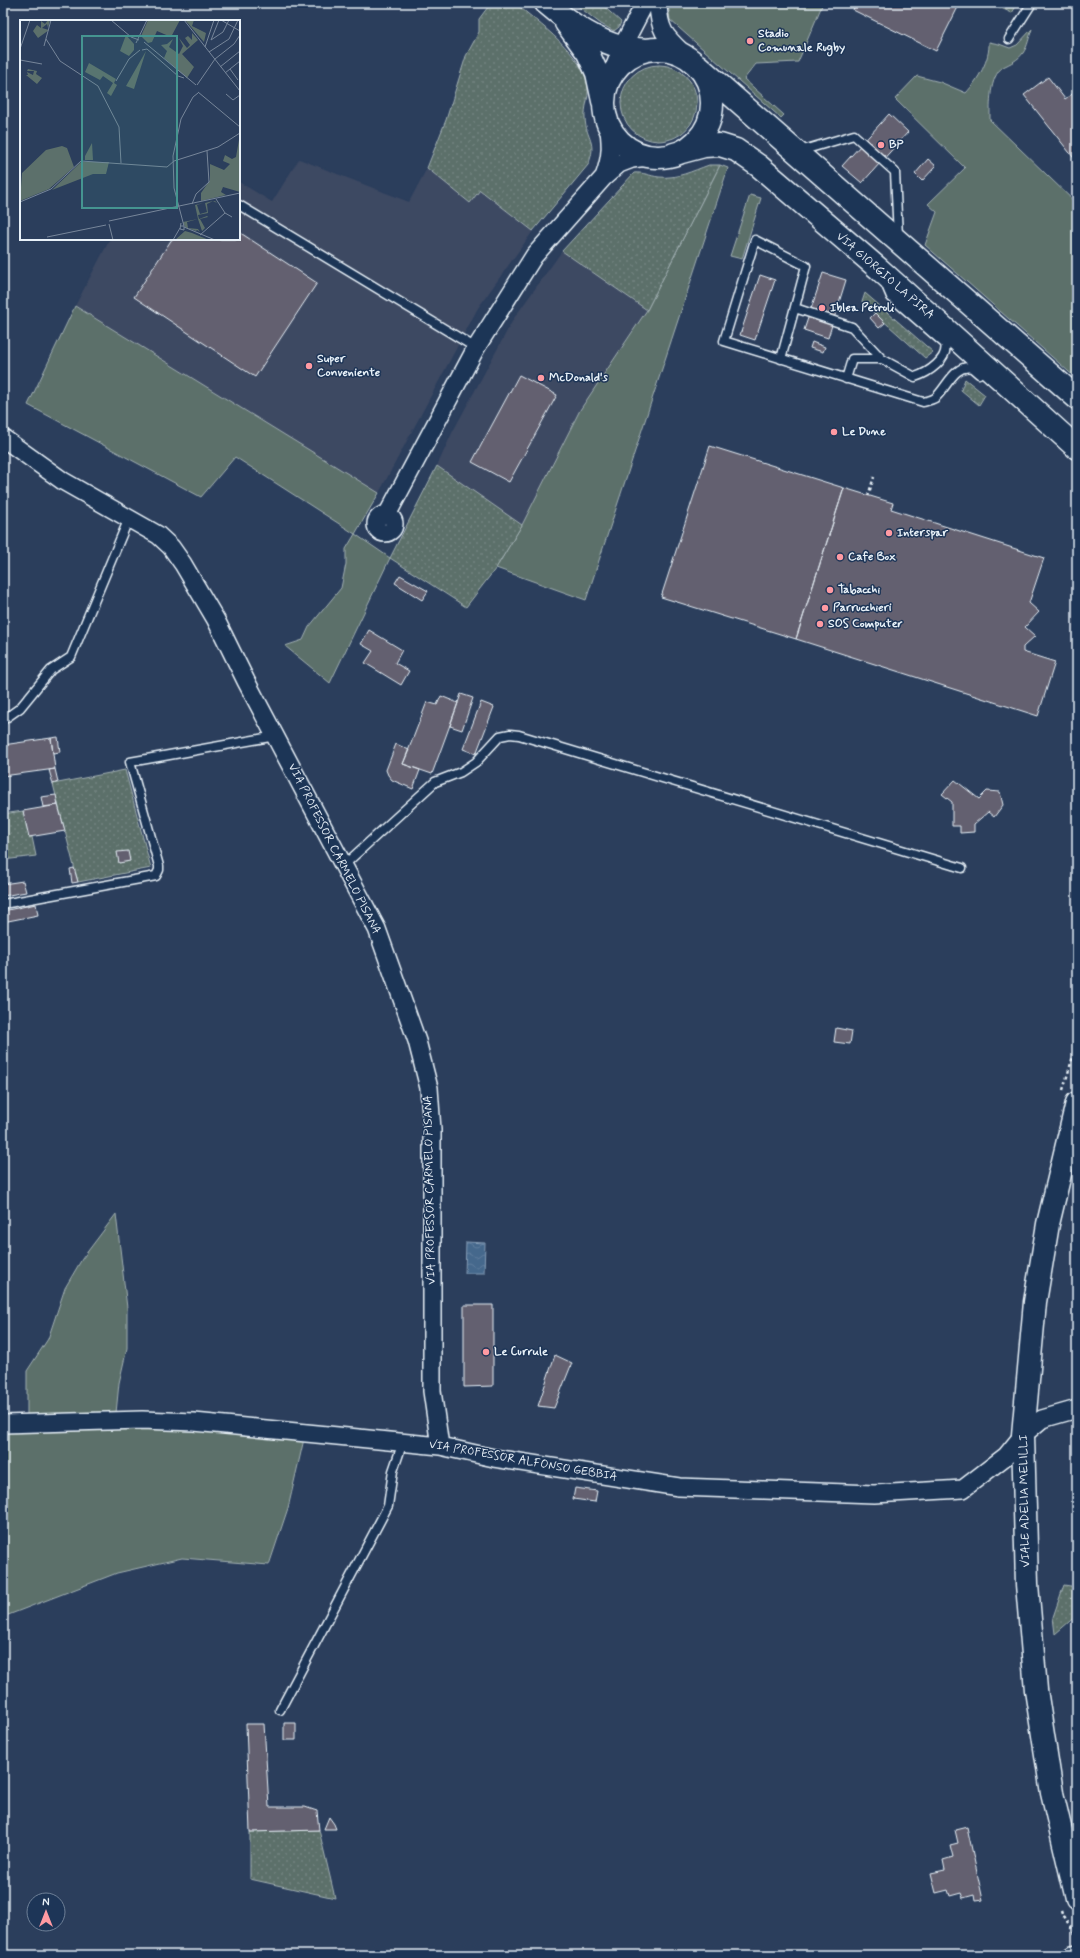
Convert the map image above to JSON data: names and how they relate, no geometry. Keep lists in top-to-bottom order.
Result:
{
  "streets": {
    "main road": ["VIA GIORGIO LA PIRA", "VIALE ADELIA MELILLI"],
    "street": ["VIA PROFESSOR CARMELO PISANA", "VIA PROFESSOR ALFONSO GEBBIA"]
  },
  "crossings": [
    ["VIA PROFESSOR CARMELO PISANA", "VIA PROFESSOR ALFONSO GEBBIA"],
    ["VIA PROFESSOR ALFONSO GEBBIA", "VIALE ADELIA MELILLI"]
  ],
  "places": [
    "Stadio Comunale Rugby",
    "BP",
    "Iblea Petroli",
    "Super Conveniente",
    "McDonald's",
    "Le Dune",
    "Interspar",
    "Cafe Box",
    "Tabacchi",
    "Parrucchieri",
    "SOS Computer",
    "Le Currule"
  ],
  "north": "top"
}
